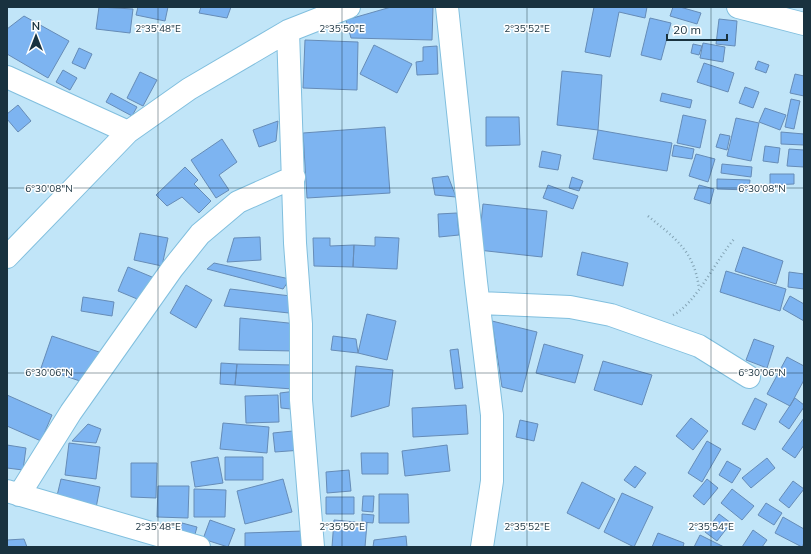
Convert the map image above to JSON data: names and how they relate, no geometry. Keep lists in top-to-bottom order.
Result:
{
  "scale_bar": "20 m",
  "north": "top",
  "coordinates": [
    "2°35'48\"E",
    "2°35'50\"E",
    "2°35'52\"E",
    "6°30'08\"N",
    "6°30'06\"N",
    "2°35'54\"E"
  ]
}
